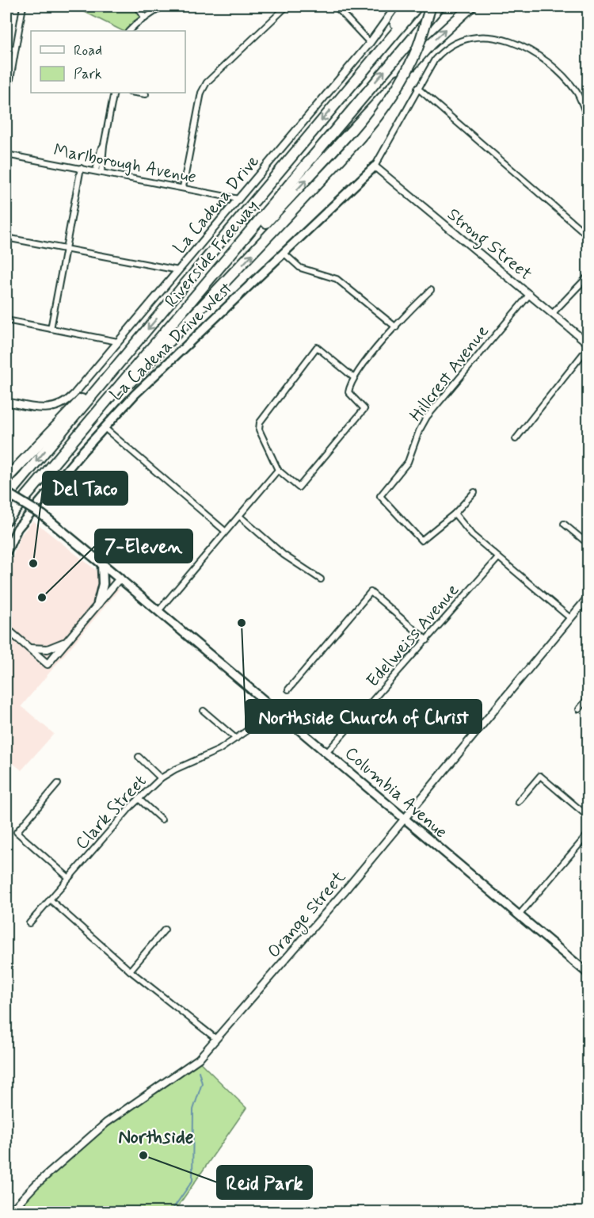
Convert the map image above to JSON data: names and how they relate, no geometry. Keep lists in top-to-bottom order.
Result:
{
  "streets": {
    "highway": ["Riverside Freeway"],
    "main road": ["La Cadena Drive West", "Columbia Avenue"],
    "street": [
      "Marlborough Avenue",
      "La Cadena Drive",
      "Strong Street",
      "Hillcrest Avenue",
      "Edelweiss Avenue",
      "Clark Street",
      "Orange Street"
    ]
  },
  "crossings": [
    ["Marlborough Avenue", "La Cadena Drive"],
    ["Strong Street", "La Cadena Drive West"],
    ["Strong Street", "Hillcrest Avenue"],
    ["Edelweiss Avenue", "Columbia Avenue"],
    ["Columbia Avenue", "Clark Street"],
    ["Columbia Avenue", "Orange Street"]
  ],
  "districts": ["Northside"],
  "places": [
    "Del Taco",
    "7-Eleven",
    "Northside Church of Christ",
    "Reid Park"
  ],
  "legend": ["Road", "Park"]
}
